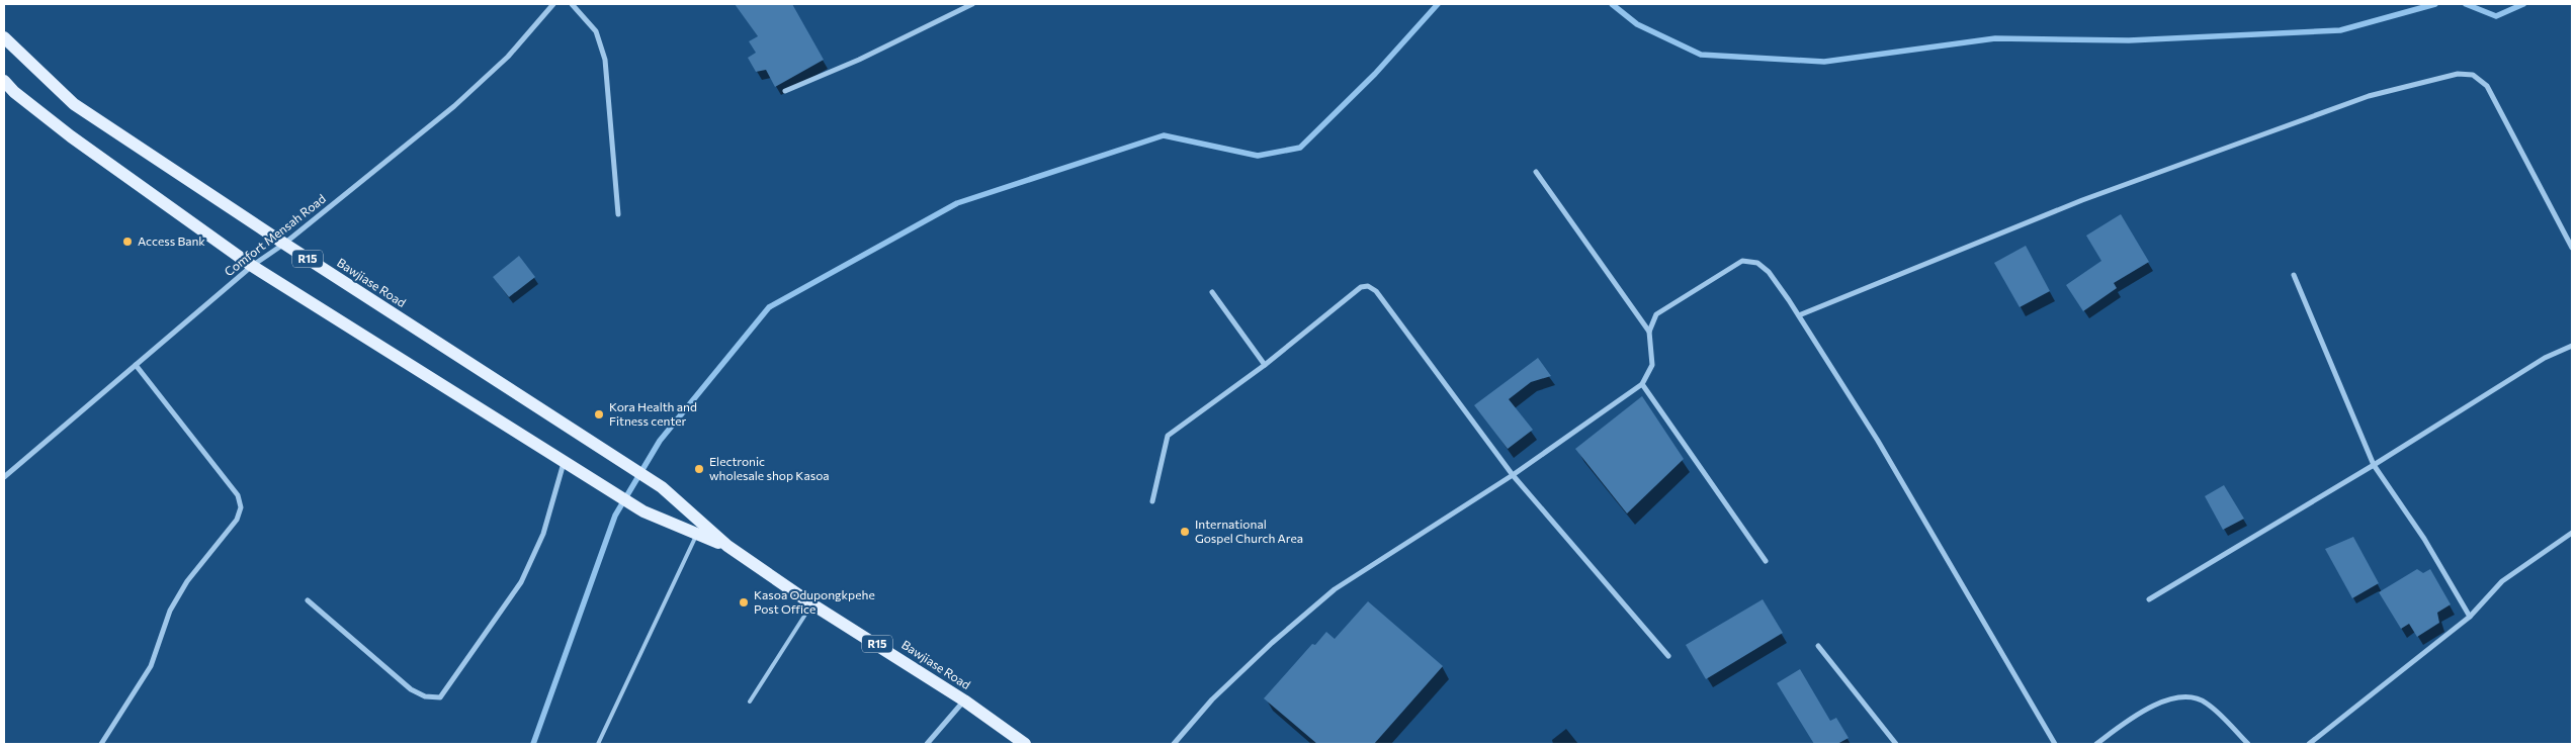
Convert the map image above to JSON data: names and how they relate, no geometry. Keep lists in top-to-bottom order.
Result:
{
  "streets": {
    "main road": ["R15", "Bawjiase Road"],
    "street": ["Comfort Mensah Road"]
  },
  "crossings": [
    ["Comfort Mensah Road", "Bawjiase Road"]
  ],
  "places": [
    "Access Bank",
    "Kora Health and Fitness center",
    "Electronic wholesale shop Kasoa",
    "International Gospel Church Area",
    "Kasoa Odupongkpehe Post Office"
  ]
}
